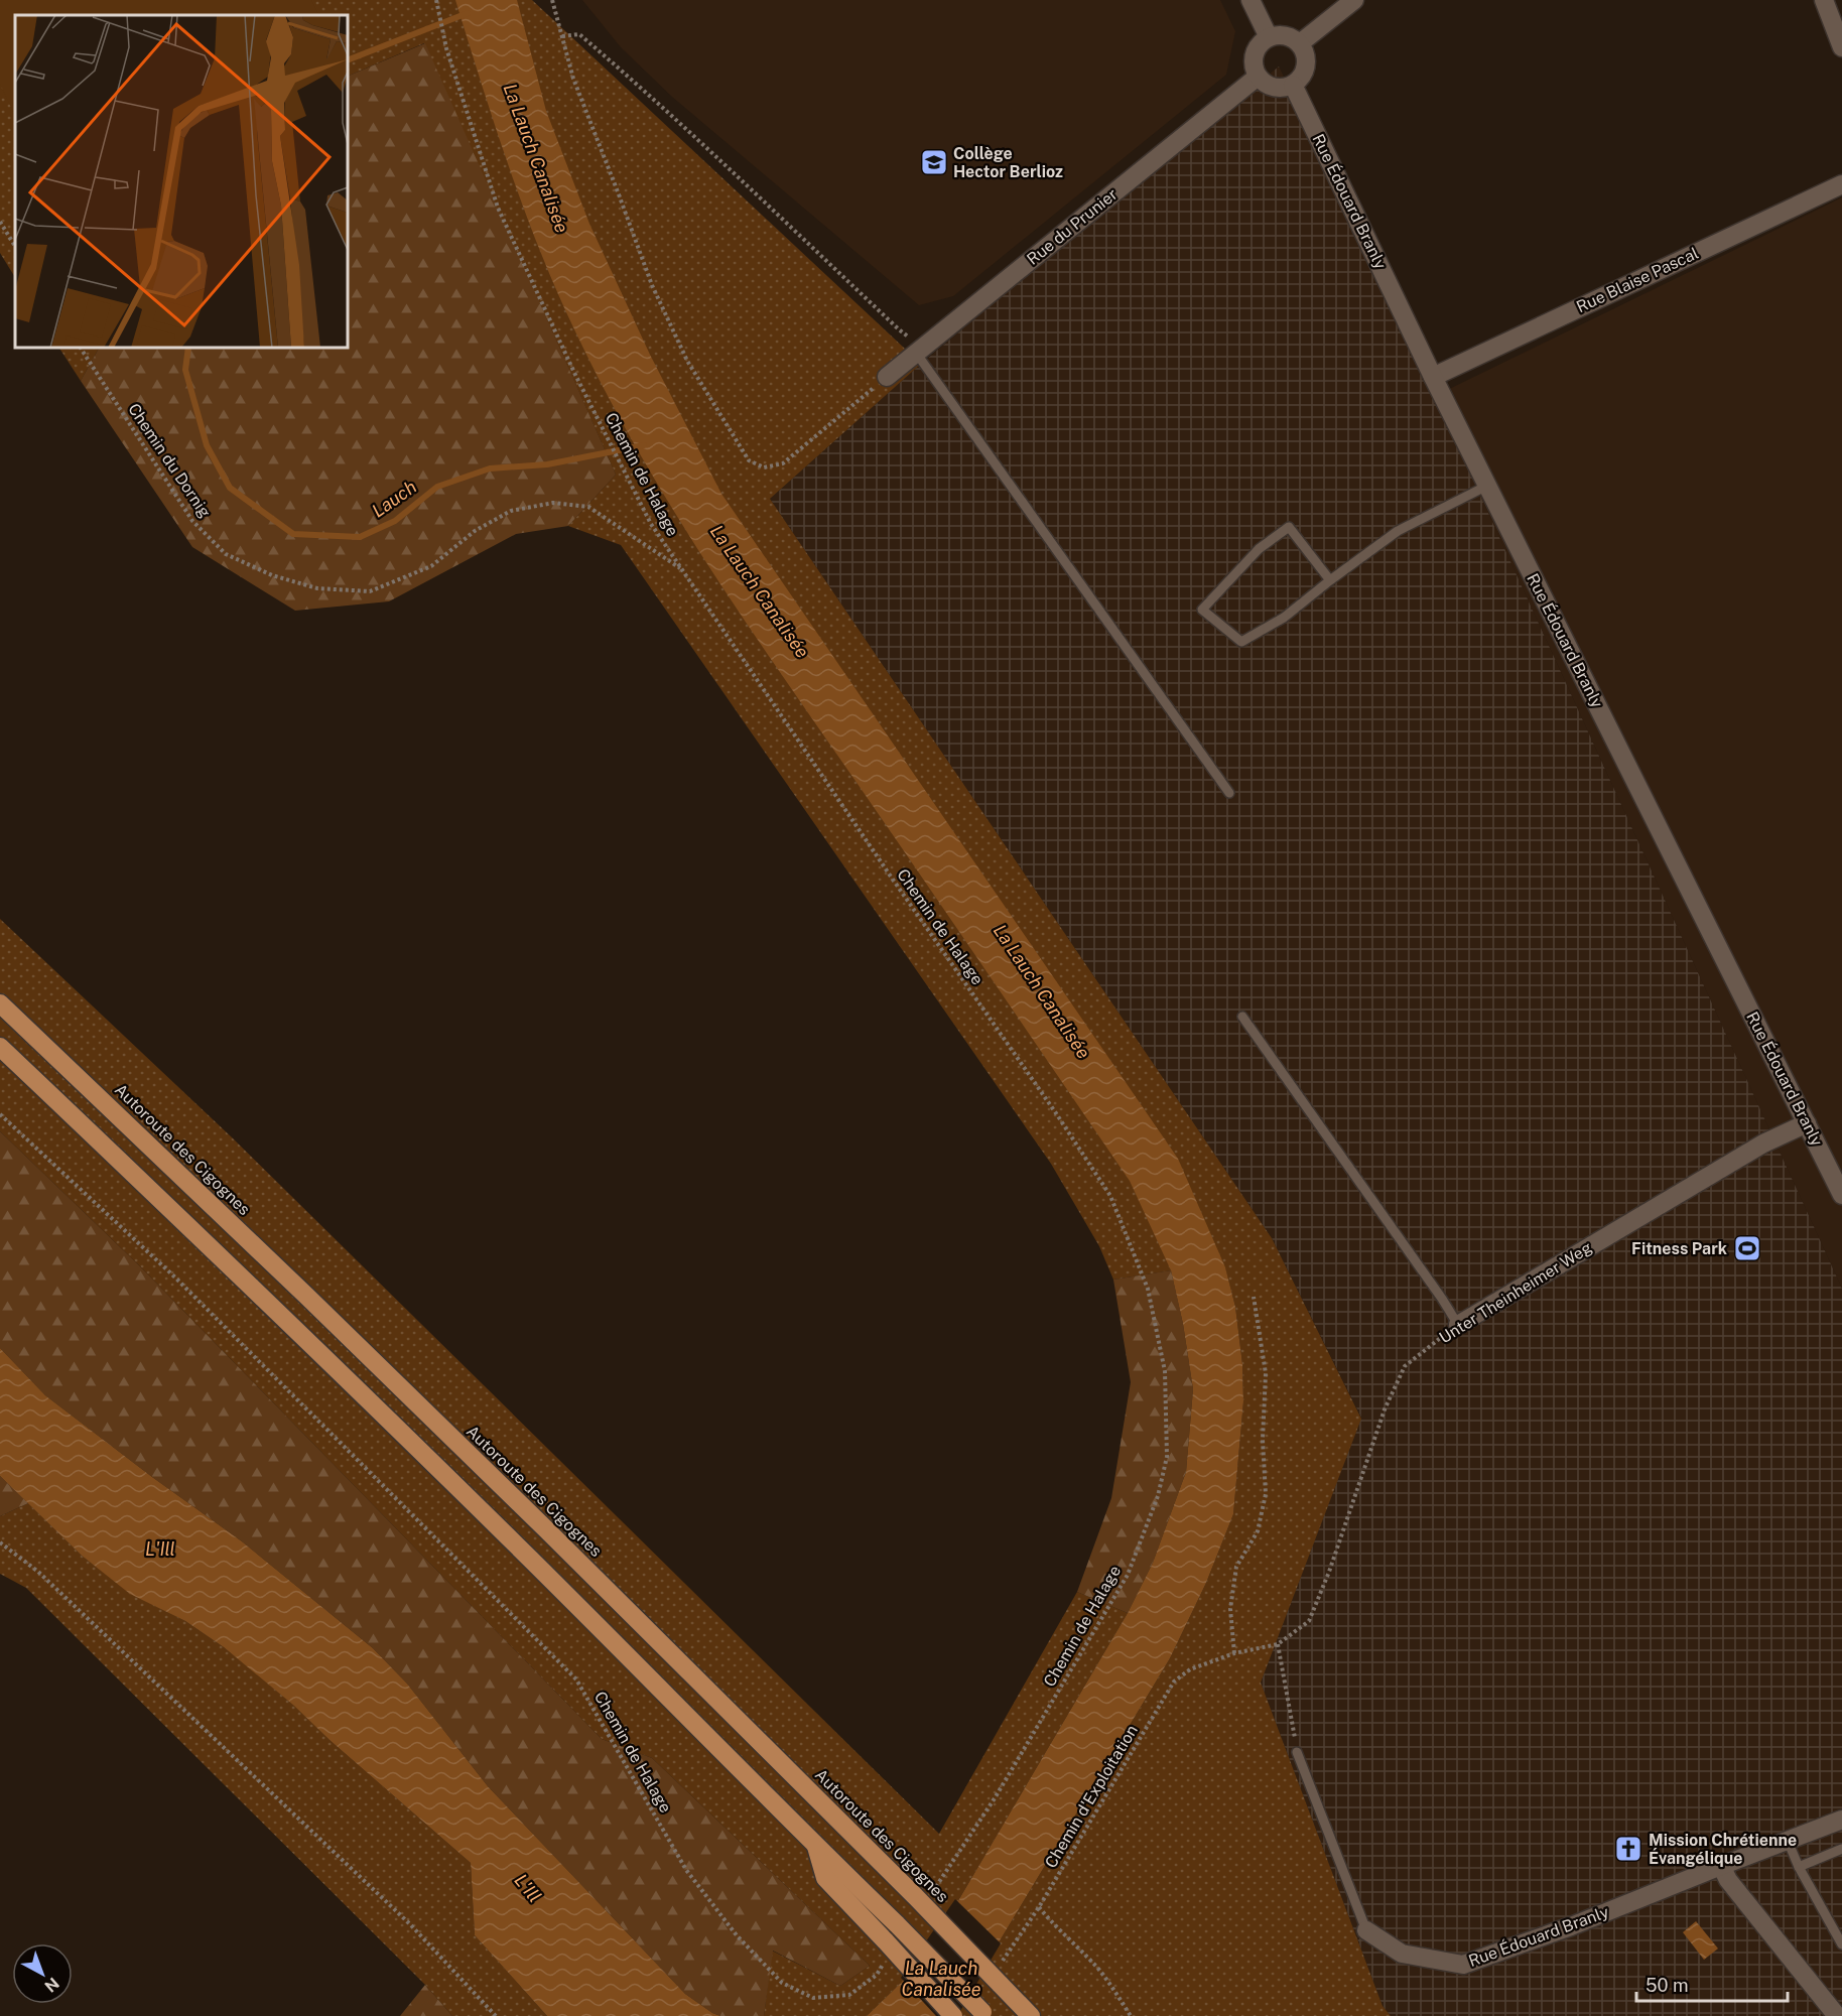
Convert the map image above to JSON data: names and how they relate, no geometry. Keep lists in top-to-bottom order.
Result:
{
  "streets": {
    "highway": ["Autoroute des Cigognes"],
    "street": [
      "Rue Édouard Branly",
      "Rue du Prunier",
      "Rue Blaise Pascal",
      "Unter Theinheimer Weg"
    ],
    "path": ["Chemin du Dornig", "Chemin de Halage", "Chemin d'Exploitation"]
  },
  "crossings": [
    ["Rue Édouard Branly", "Rue du Prunier"],
    ["Rue Édouard Branly", "Rue Blaise Pascal"],
    ["Rue Édouard Branly", "Unter Theinheimer Weg"],
    ["Chemin du Dornig", "Chemin de Halage"],
    ["Autoroute des Cigognes", "Chemin d'Exploitation"],
    ["Unter Theinheimer Weg", "Chemin d'Exploitation"]
  ],
  "water": ["La Lauch Canalisée", "Lauch", "L'Ill"],
  "places": {
    "school or university": ["Collège Hector Berlioz"],
    "sports": ["Fitness Park"],
    "church": ["Mission Chrétienne Évangélique"]
  },
  "scale_bar": "50 m",
  "north": "bottom right"
}
